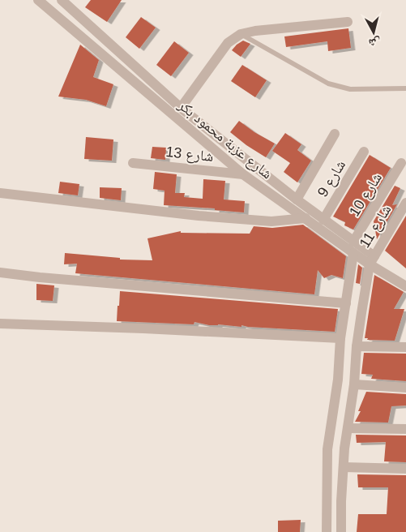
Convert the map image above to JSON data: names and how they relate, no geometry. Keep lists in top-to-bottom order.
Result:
{
  "streets": {
    "street": [
      "شارع عزبة محمود بكر",
      "شارع 13",
      "شارع 9",
      "شارع 10",
      "شارع 11"
    ]
  },
  "crossings": [
    ["شارع عزبة محمود بكر", "شارع 13"],
    ["شارع عزبة محمود بكر", "شارع 9"],
    ["شارع عزبة محمود بكر", "شارع 10"],
    ["شارع عزبة محمود بكر", "شارع 11"]
  ],
  "north": "bottom"
}
